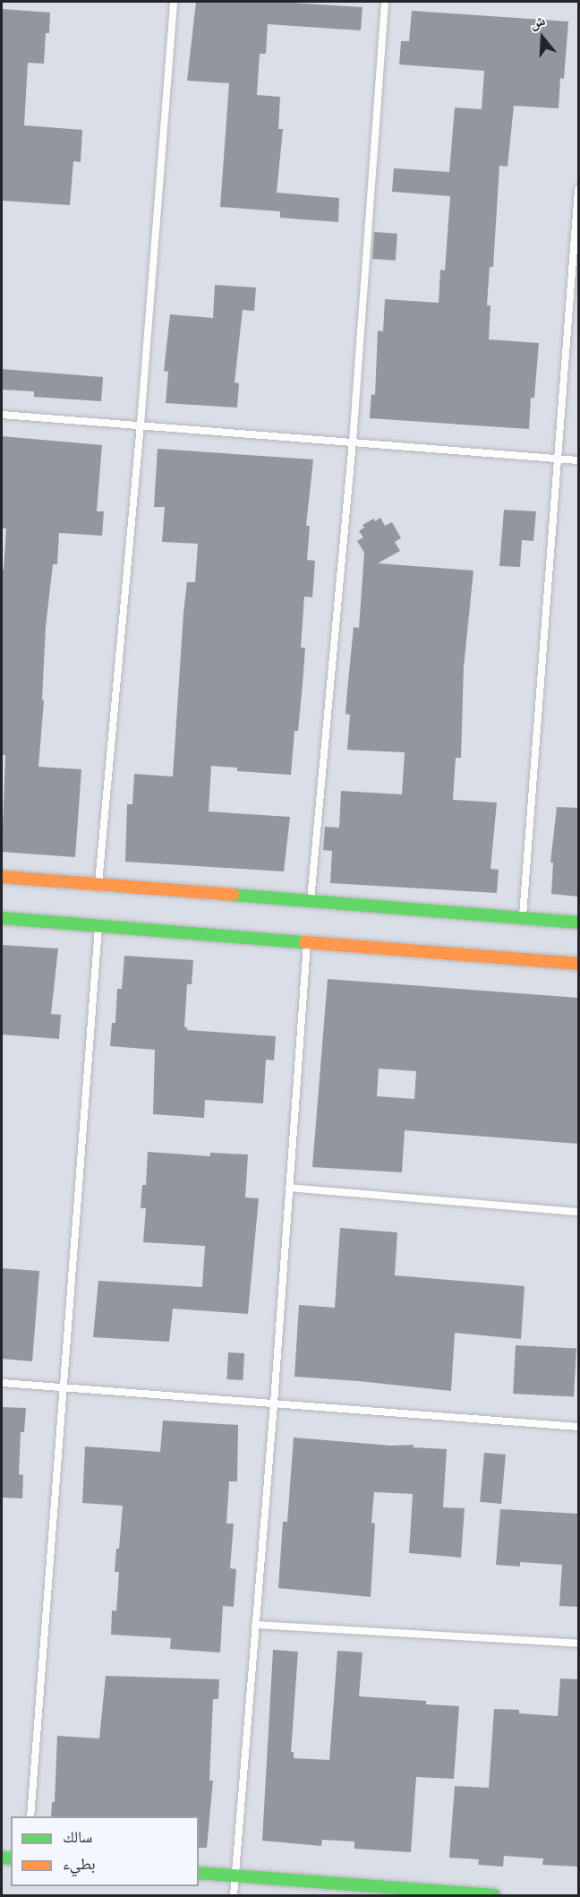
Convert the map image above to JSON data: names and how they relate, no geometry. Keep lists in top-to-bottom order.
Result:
{
  "legend": ["سالك", "بطيء"],
  "north": "top"
}
